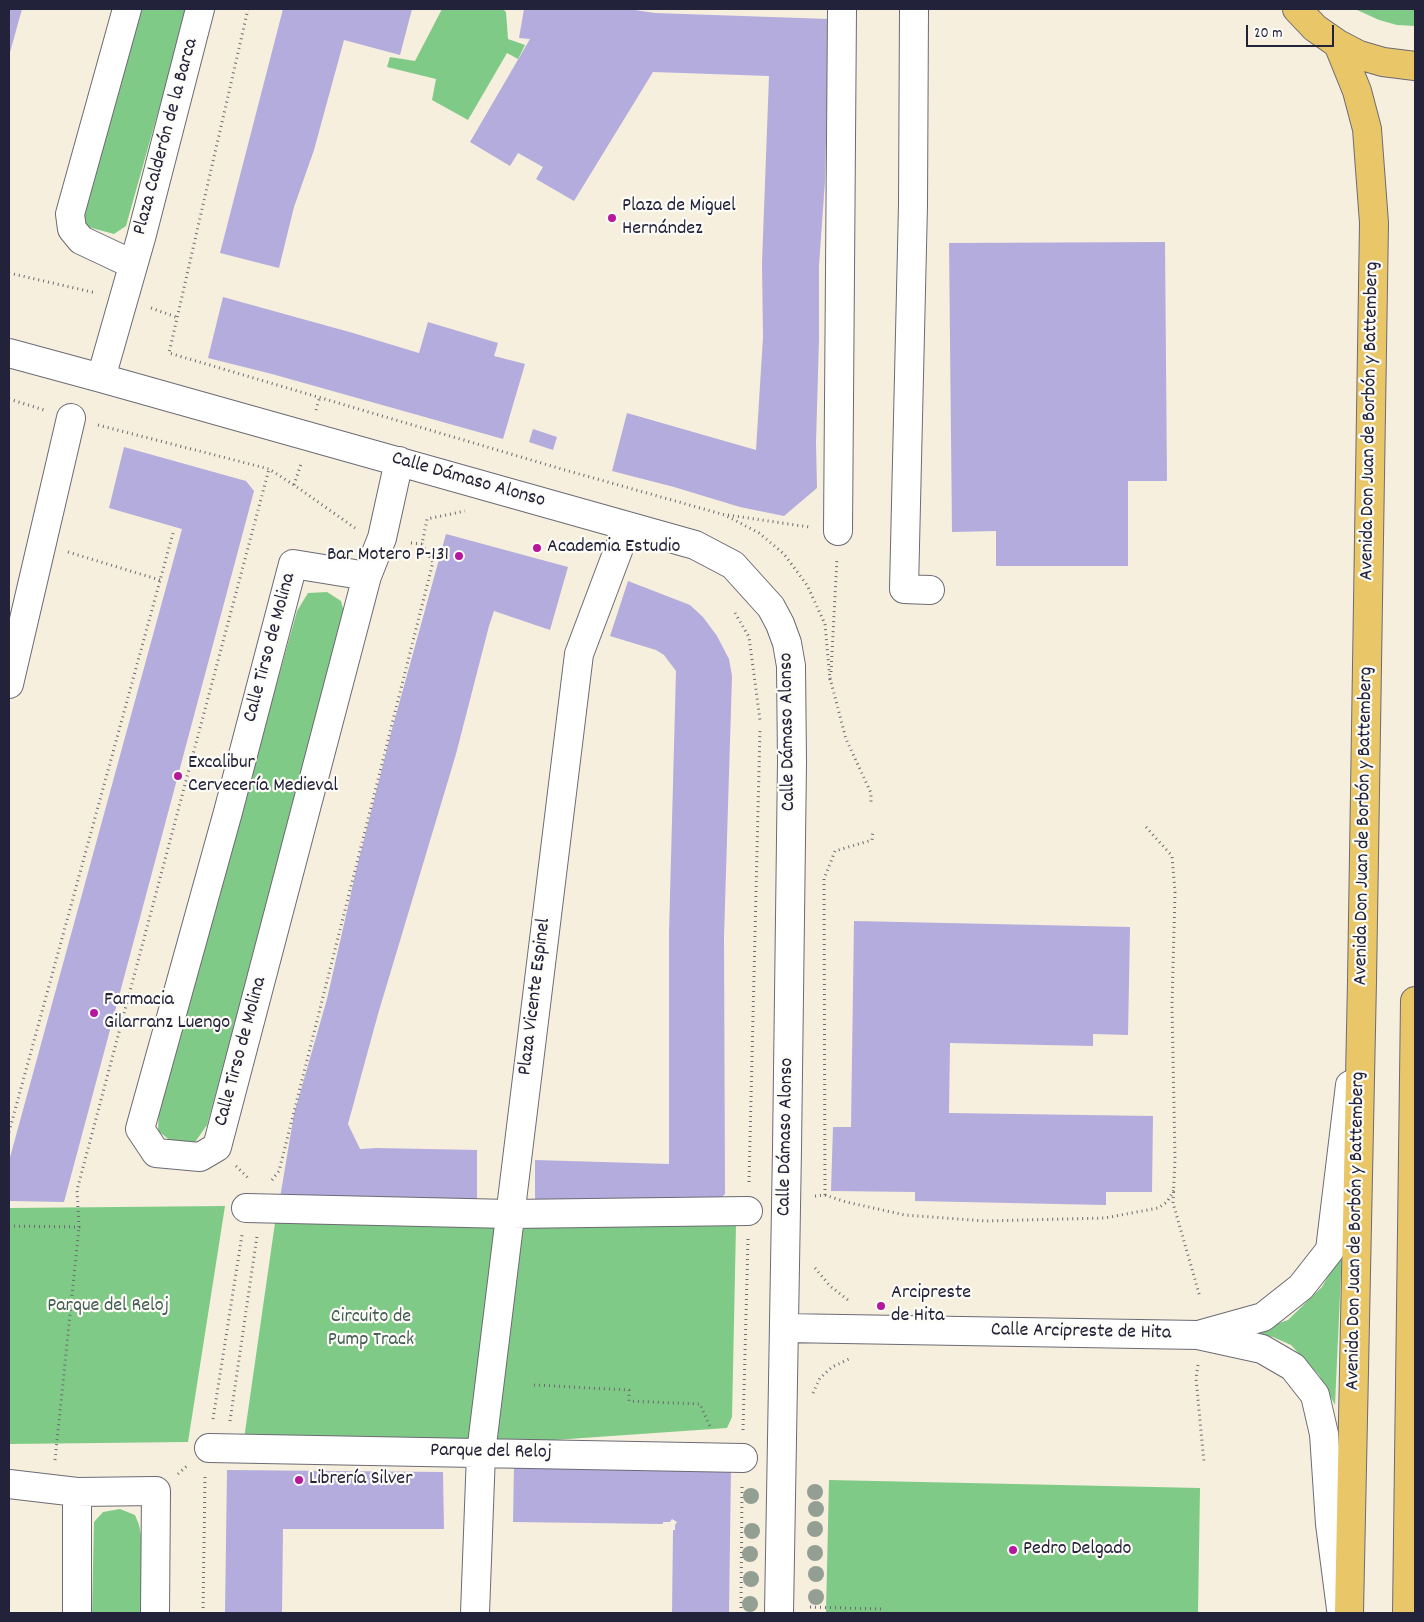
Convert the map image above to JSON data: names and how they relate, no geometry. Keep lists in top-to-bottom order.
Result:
{
  "streets": {
    "main road": ["Avenida Don Juan de Borbón y Battemberg"],
    "street": [
      "Plaza Calderón de la Barca",
      "Calle Dámaso Alonso",
      "Calle Tirso de Molina",
      "Plaza Vicente Espinel",
      "Calle Arcipreste de Hita",
      "Parque del Reloj"
    ]
  },
  "crossings": [
    ["Plaza Calderón de la Barca", "Calle Dámaso Alonso"],
    ["Avenida Don Juan de Borbón y Battemberg", "Calle Arcipreste de Hita"],
    ["Calle Dámaso Alonso", "Calle Tirso de Molina"],
    ["Calle Dámaso Alonso", "Calle Arcipreste de Hita"],
    ["Plaza Vicente Espinel", "Parque del Reloj"]
  ],
  "parks": ["Parque del Reloj", "Circuito de Pump Track"],
  "places": [
    "Plaza de Miguel Hernández",
    "Academia Estudio",
    "Bar Motero P-131",
    "Excalibur Cervecería Medieval",
    "Farmacia Gilarranz Luengo",
    "Arcipreste de Hita",
    "Librería Silver",
    "Pedro Delgado"
  ],
  "scale_bar": "20 m"
}
